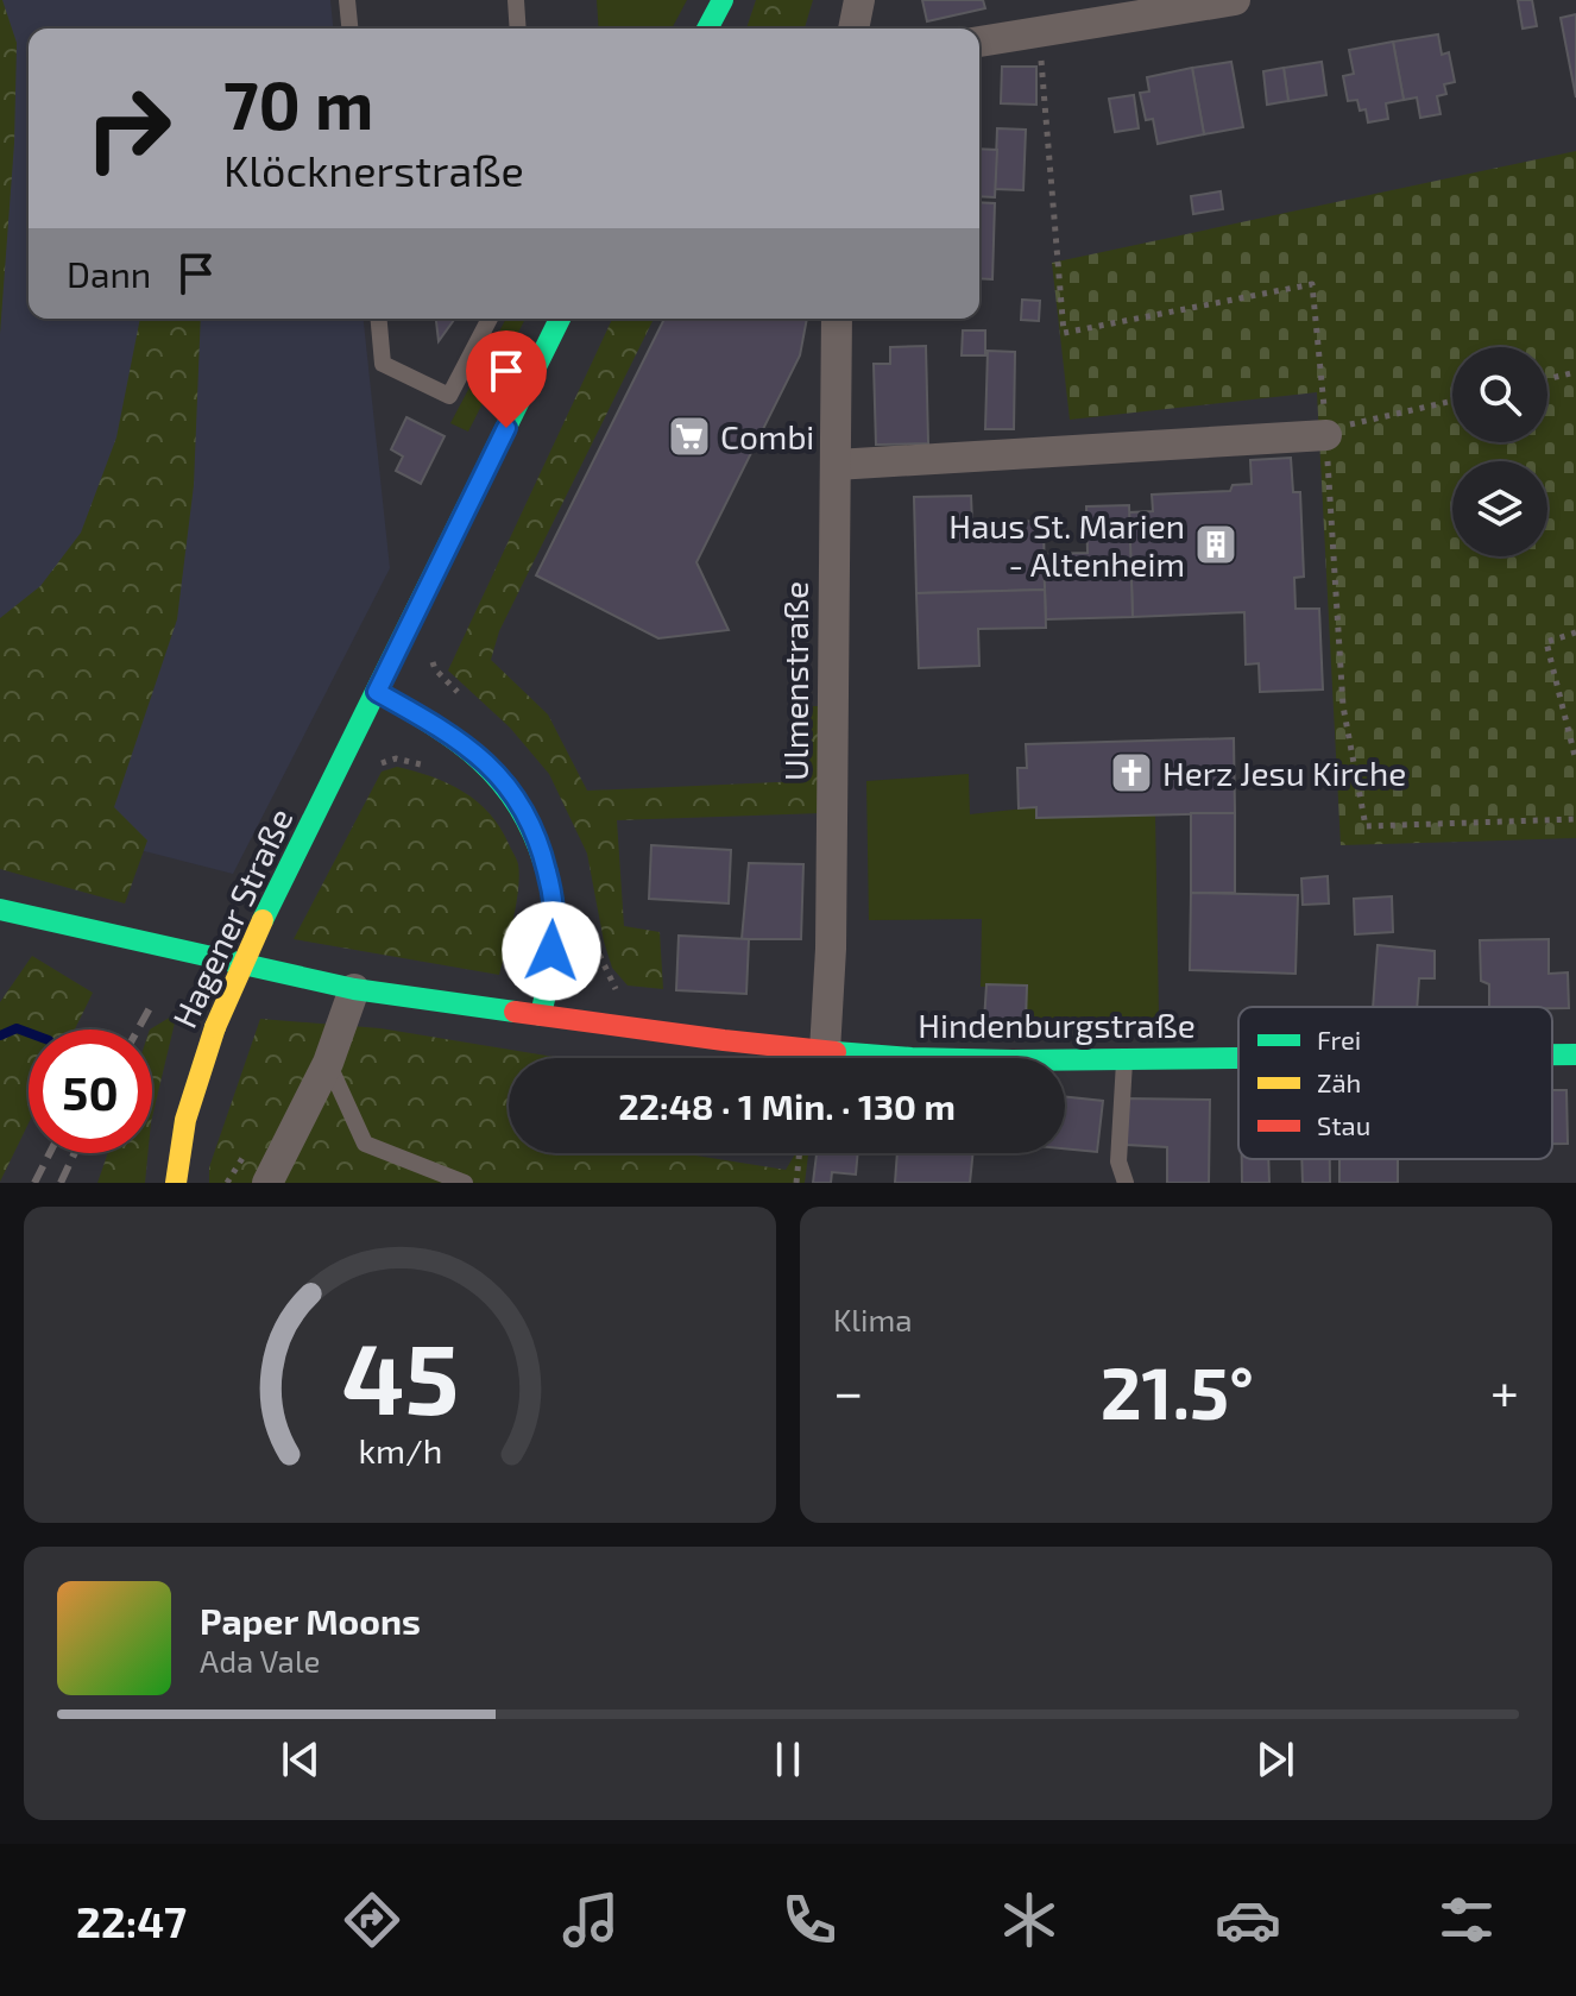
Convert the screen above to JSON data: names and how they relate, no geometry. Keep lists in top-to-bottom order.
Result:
{
  "streets": {
    "street": ["Ulmenstraße", "Hagener Straße", "Hindenburgstraße"]
  },
  "crossings": [
    ["Ulmenstraße", "Hindenburgstraße"]
  ],
  "places": {
    "supermarket": ["Combi"],
    "building": ["Haus St. Marien - Altenheim"],
    "church": ["Herz Jesu Kirche"]
  },
  "legend": ["Frei", "Zäh", "Stau"],
  "page": {
    "turn": ["70 m", "Klöcknerstraße"],
    "then": "Dann",
    "limit": "50",
    "trip": "22:48 · 1 Min. · 130 m",
    "tile": "Klima",
    "heat": ["−", "21.5°", "+"],
    "song": ["Paper Moons", "Ada Vale"],
    "tabs": "22:47",
    "gauge": ["45", "km/h"]
  }
}
